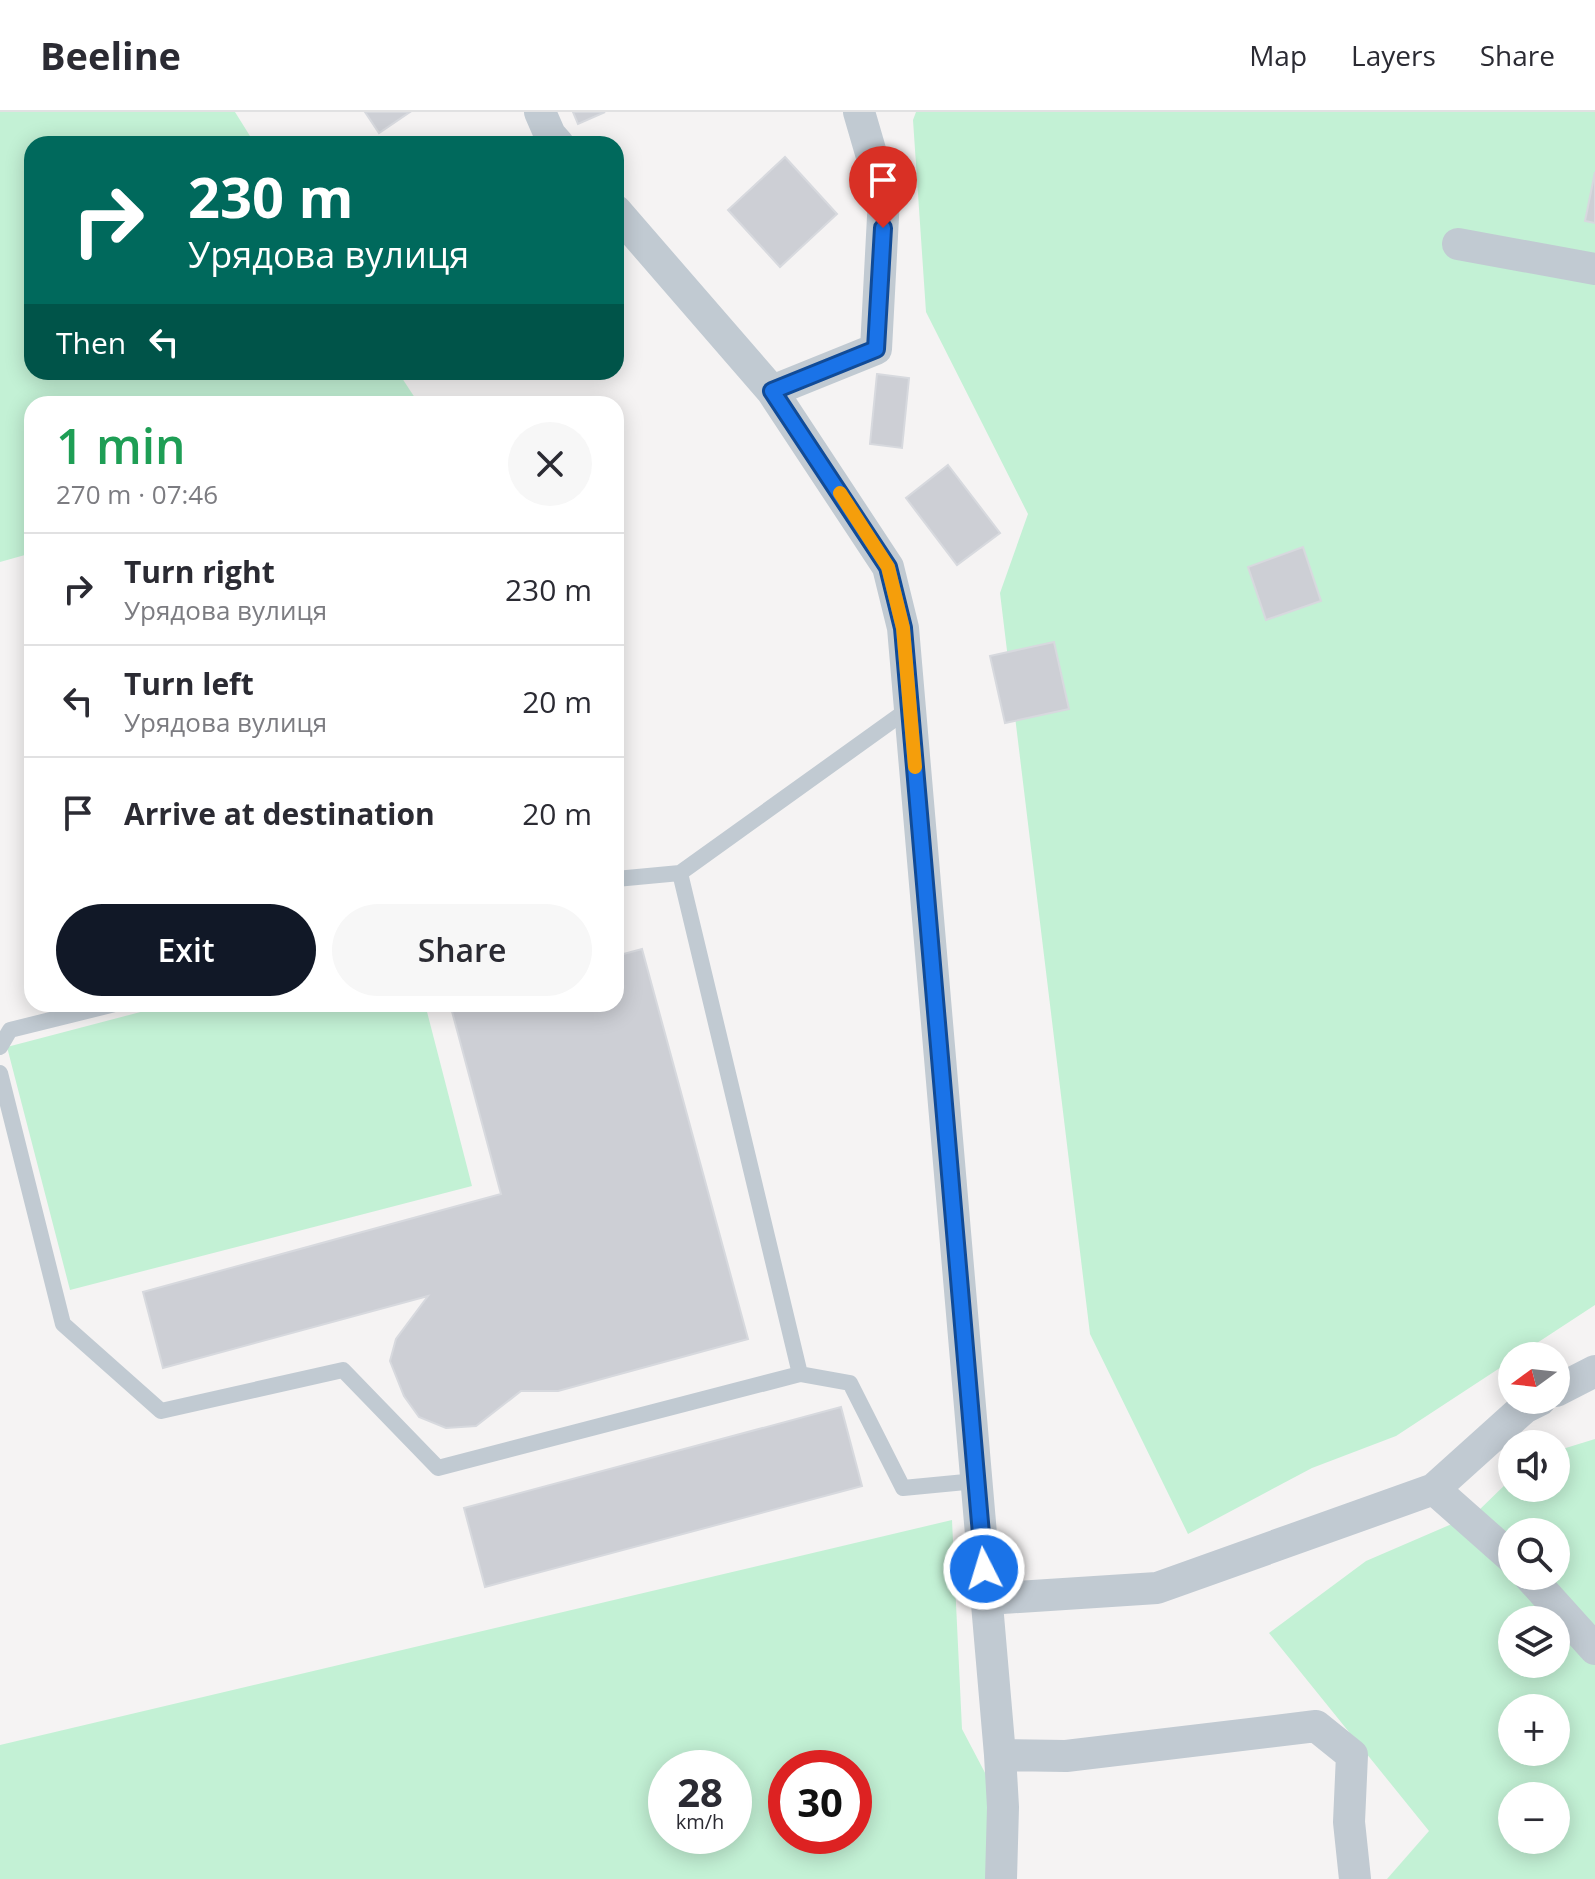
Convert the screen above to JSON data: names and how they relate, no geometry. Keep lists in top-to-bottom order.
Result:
{
  "north": "left",
  "page": {
    "header": "Beeline",
    "nav": ["Map", "Layers", "Share"],
    "turn": ["230 m", "Урядова вулиця"],
    "then": "Then",
    "heading": ["1 min", "270 m · 07:46"],
    "list": [
      {
        "name": "Turn right",
        "note": "Урядова вулиця",
        "value": "230 m"
      },
      {
        "name": "Turn left",
        "note": "Урядова вулиця",
        "value": "20 m"
      },
      {
        "name": "Arrive at destination",
        "value": "20 m"
      }
    ],
    "buttons": ["Exit", "Share"],
    "map_buttons": ["+", "−"],
    "speed": "28 km/h",
    "limit": "30"
  }
}
